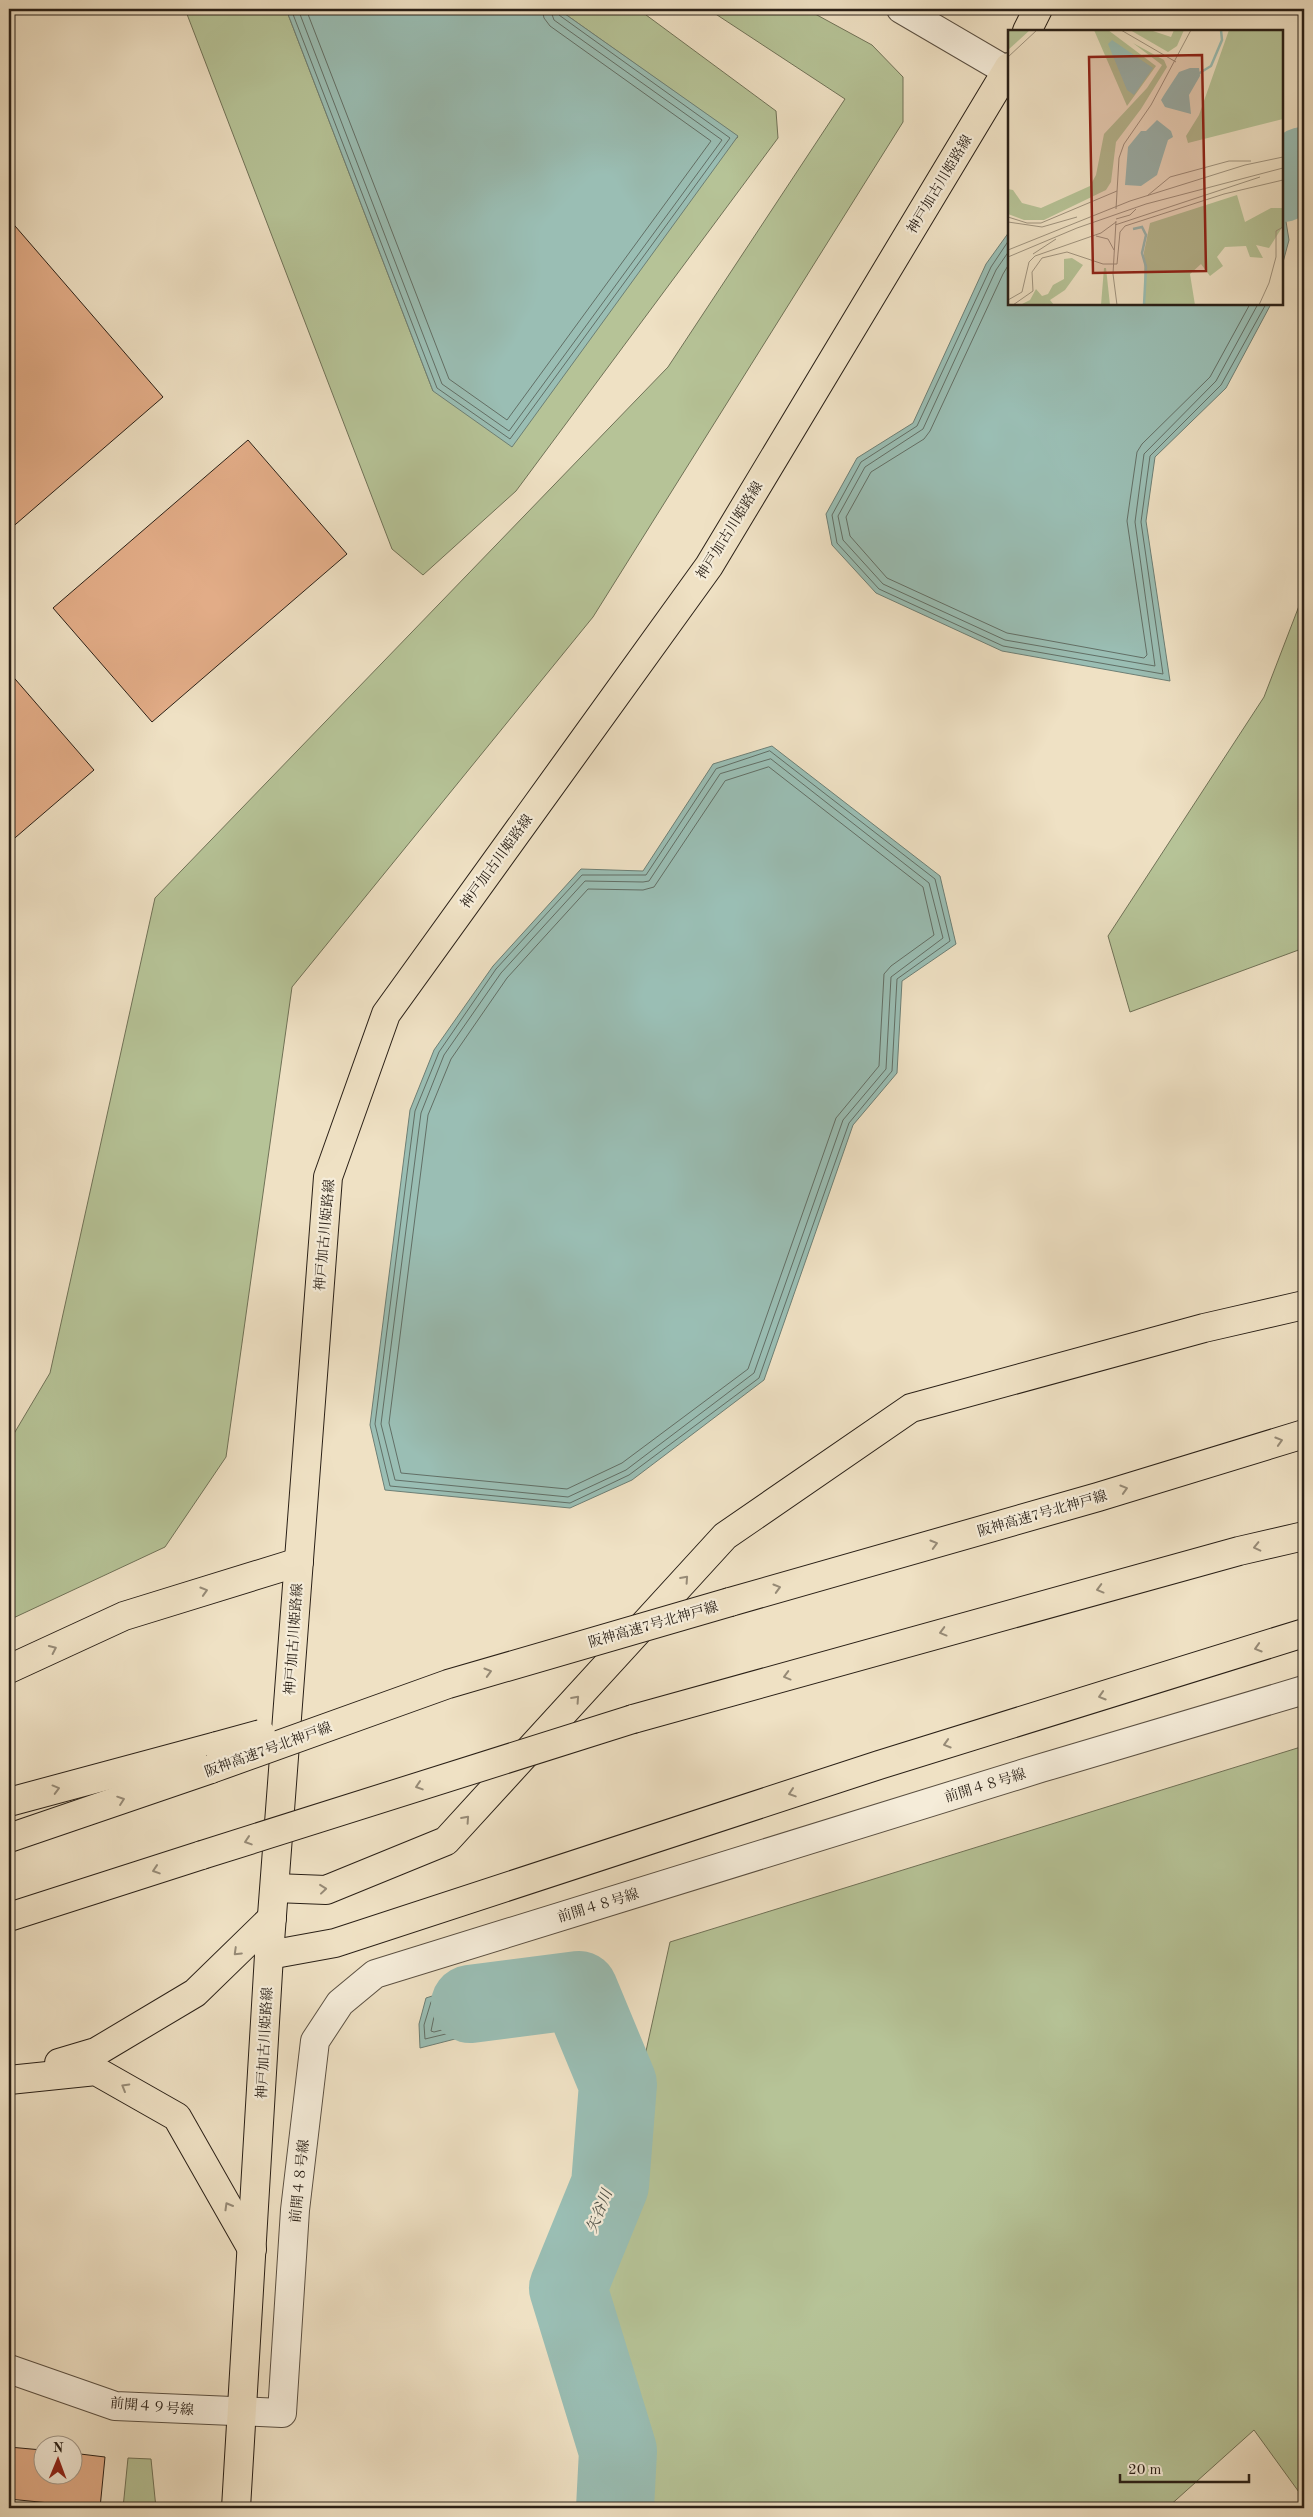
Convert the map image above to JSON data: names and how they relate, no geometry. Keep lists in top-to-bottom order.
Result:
{
  "streets": {
    "main road": ["神戸加古川姫路線", "阪神高速7号北神戸線"],
    "street": ["前開４８号線", "前開４９号線"]
  },
  "crossings": [
    ["神戸加古川姫路線", "前開４８号線"],
    ["神戸加古川姫路線", "前開４９号線"],
    ["前開４８号線", "前開４９号線"]
  ],
  "water": ["矢谷川"],
  "scale_bar": "20 m",
  "north": "top"
}
